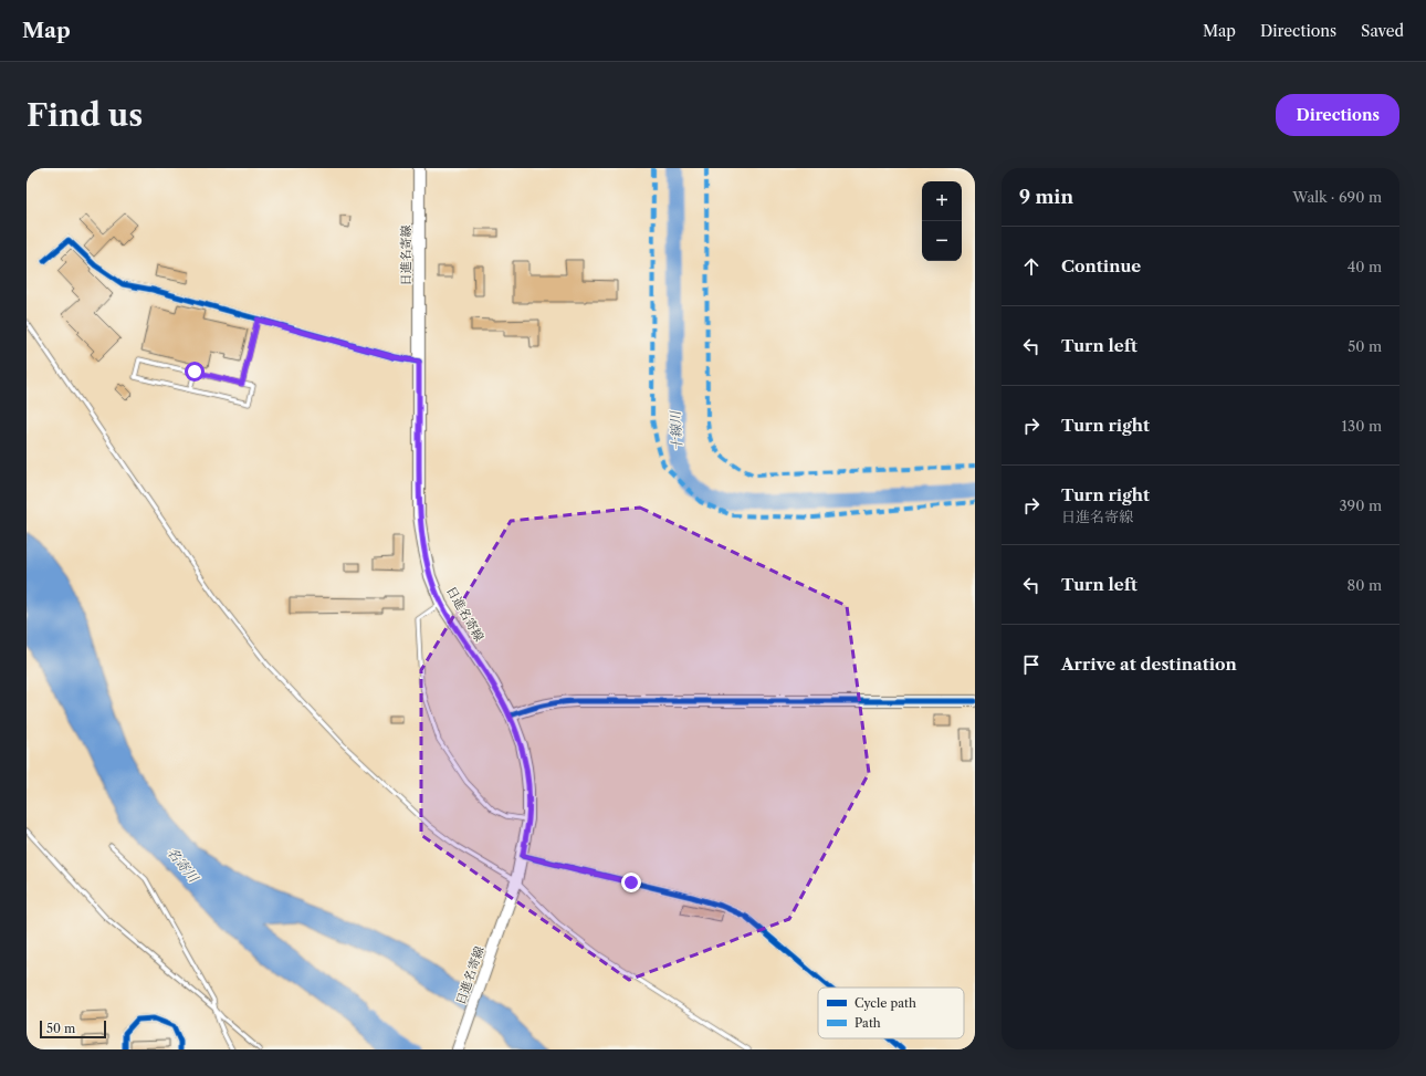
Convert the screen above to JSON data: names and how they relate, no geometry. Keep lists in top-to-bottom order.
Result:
{
  "streets": {
    "main road": ["日進名寄線"]
  },
  "water": ["十線川", "名寄川"],
  "legend": ["Cycle path", "Path"],
  "scale_bar": "50 m",
  "page": {
    "header": "Map",
    "nav": ["Map", "Directions", "Saved"],
    "buttons": "Directions",
    "title": "Find us",
    "heading": ["9 min", "Walk · 690 m"],
    "map_buttons": ["+", "−"],
    "list": [
      ["Continue", "40 m"],
      ["Turn left", "50 m"],
      ["Turn right", "130 m"],
      ["Turn right", "日進名寄線", "390 m"],
      ["Turn left", "80 m"],
      "Arrive at destination"
    ],
    "scale": "50 m"
  }
}
